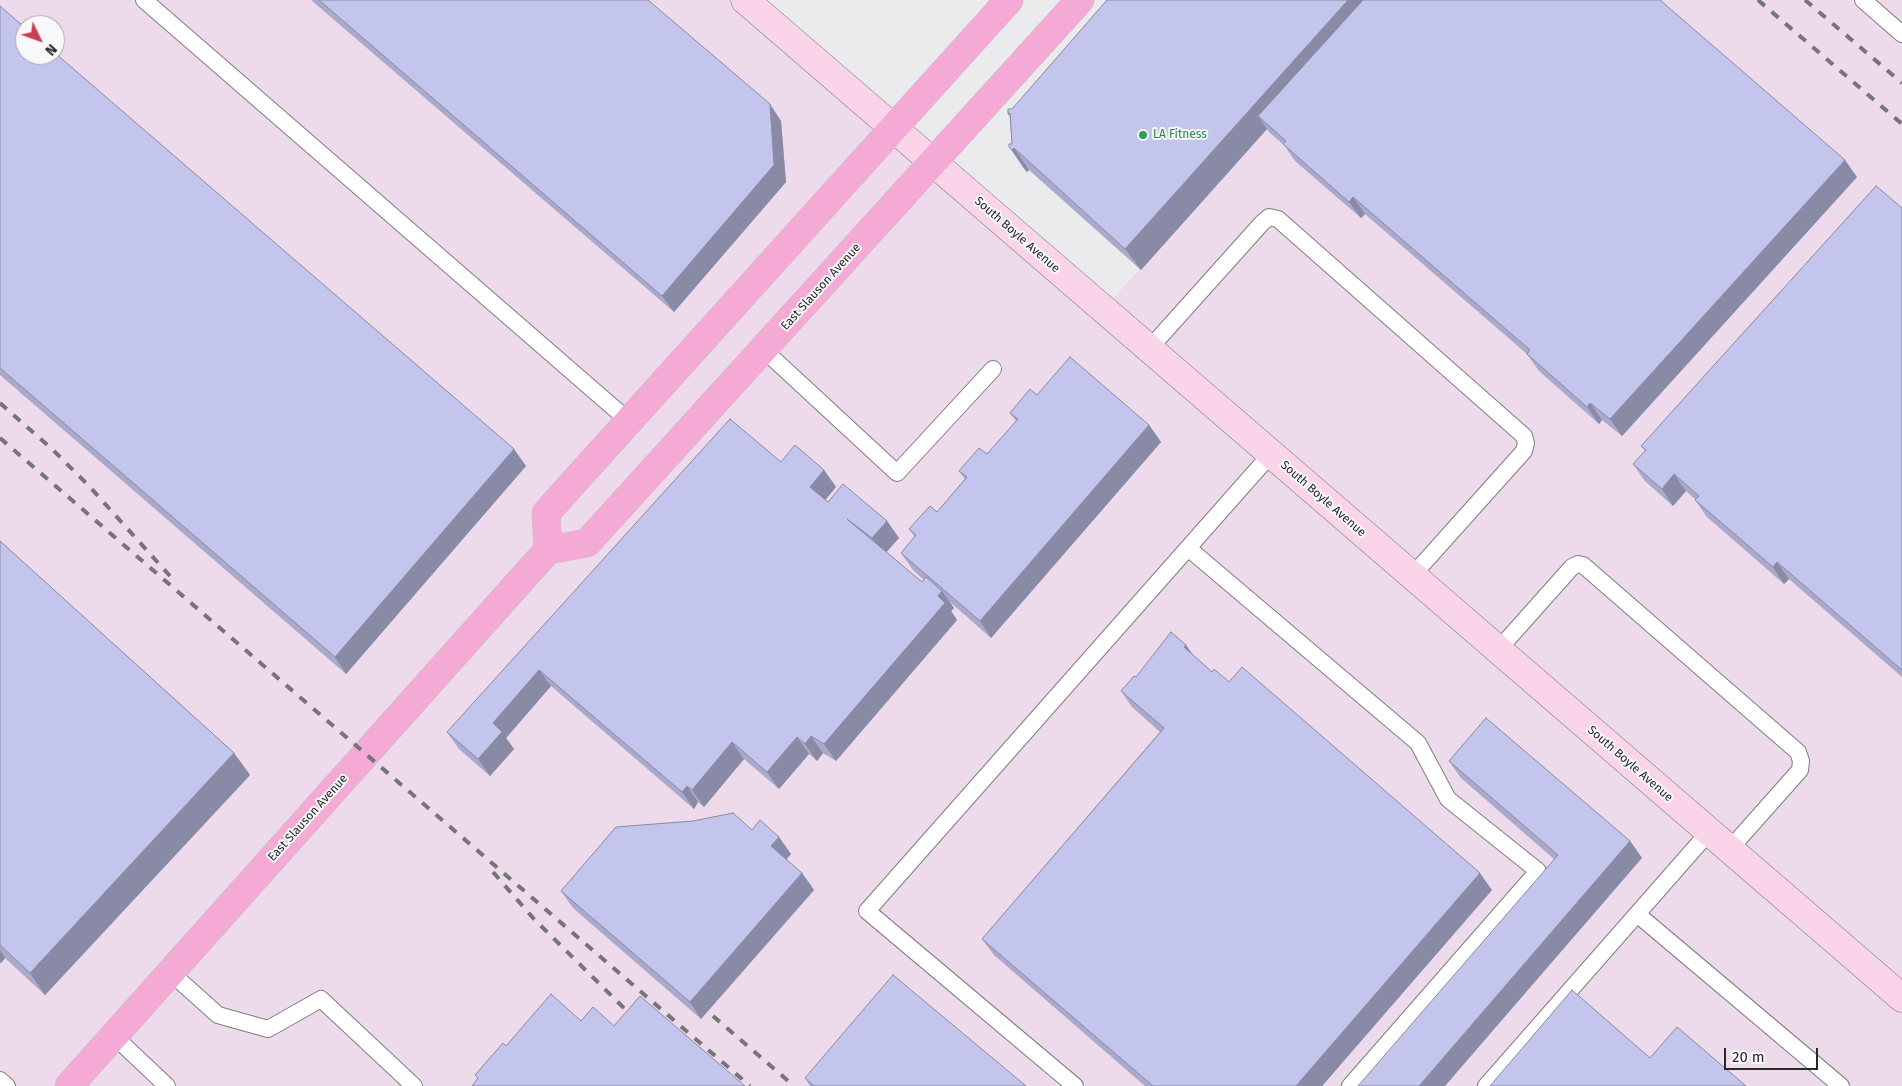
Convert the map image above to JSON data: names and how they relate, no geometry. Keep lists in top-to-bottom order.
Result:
{
  "streets": {
    "main road": ["South Boyle Avenue", "East Slauson Avenue"]
  },
  "crossings": [
    ["South Boyle Avenue", "East Slauson Avenue"]
  ],
  "places": ["LA Fitness"],
  "scale_bar": "20 m",
  "north": "bottom right"
}
